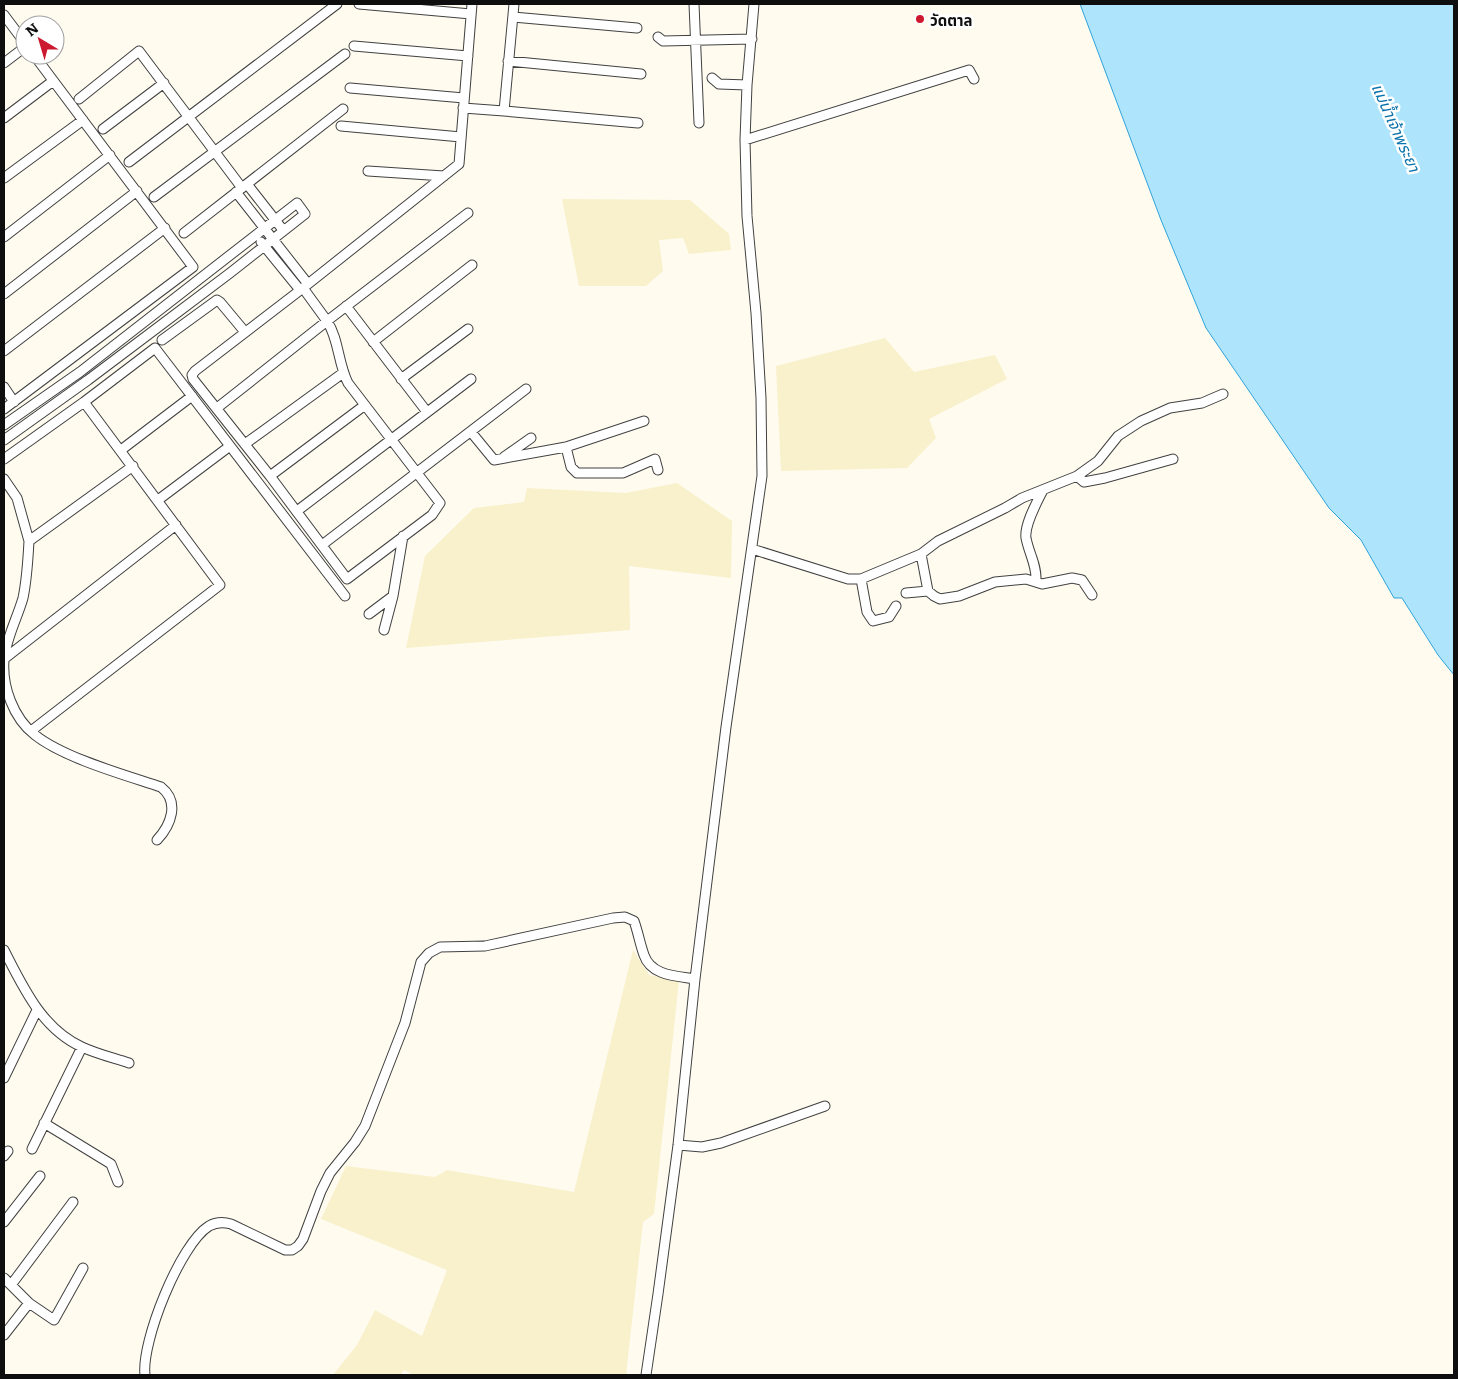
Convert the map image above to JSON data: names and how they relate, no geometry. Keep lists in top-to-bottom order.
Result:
{
  "water": ["แม่น้ำเจ้าพระยา"],
  "places": ["วัดตาล"],
  "north": "top left"
}
